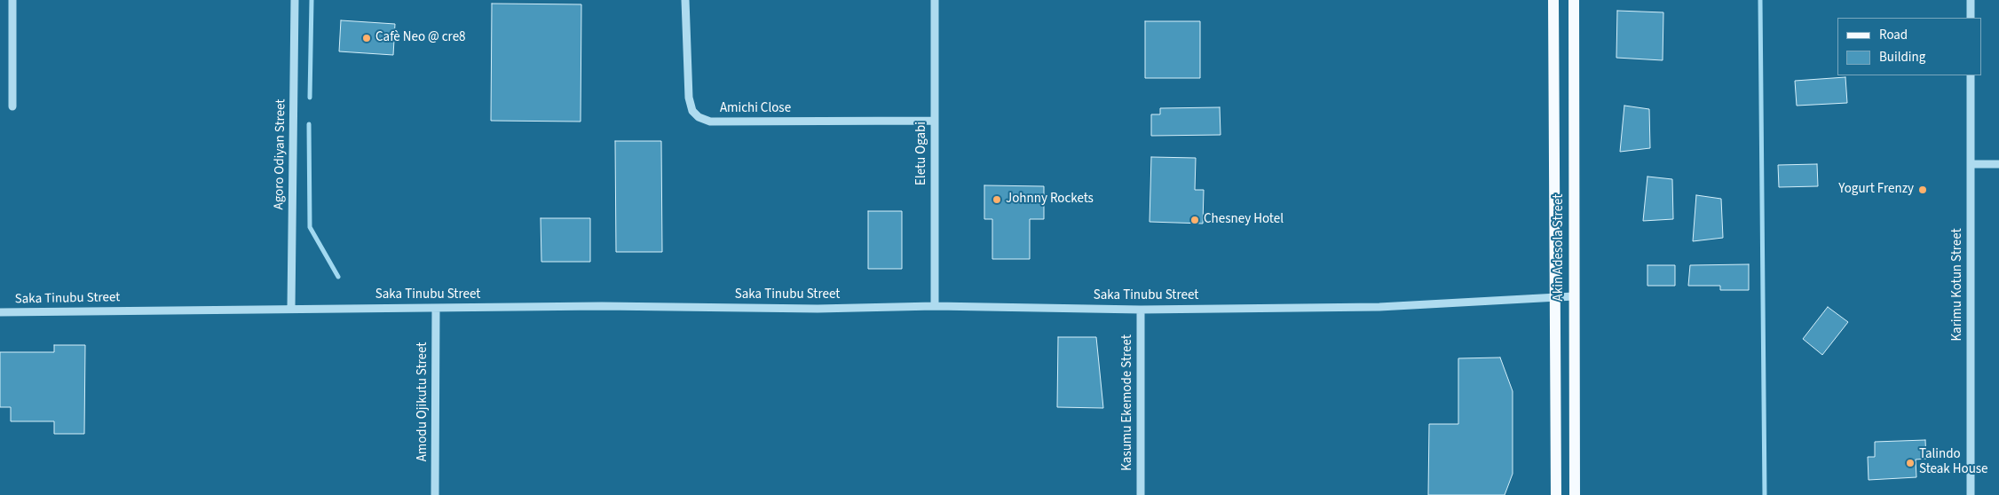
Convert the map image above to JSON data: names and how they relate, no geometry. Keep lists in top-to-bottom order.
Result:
{
  "streets": {
    "main road": ["Akin Adesola Street"],
    "street": [
      "Amichi Close",
      "Eletu Ogabi",
      "Agoro Odiyan Street",
      "Karimu Kotun Street",
      "Saka Tinubu Street",
      "Amodu Ojikutu Street",
      "Kasumu Ekemode Street"
    ]
  },
  "crossings": [
    ["Amichi Close", "Eletu Ogabi"],
    ["Eletu Ogabi", "Saka Tinubu Street"],
    ["Agoro Odiyan Street", "Saka Tinubu Street"],
    ["Akin Adesola Street", "Saka Tinubu Street"],
    ["Saka Tinubu Street", "Amodu Ojikutu Street"],
    ["Saka Tinubu Street", "Kasumu Ekemode Street"]
  ],
  "places": [
    "Cafè Neo @ cre8",
    "Yogurt Frenzy",
    "Johnny Rockets",
    "Chesney Hotel",
    "Talindo Steak House"
  ],
  "legend": ["Road", "Building"]
}
